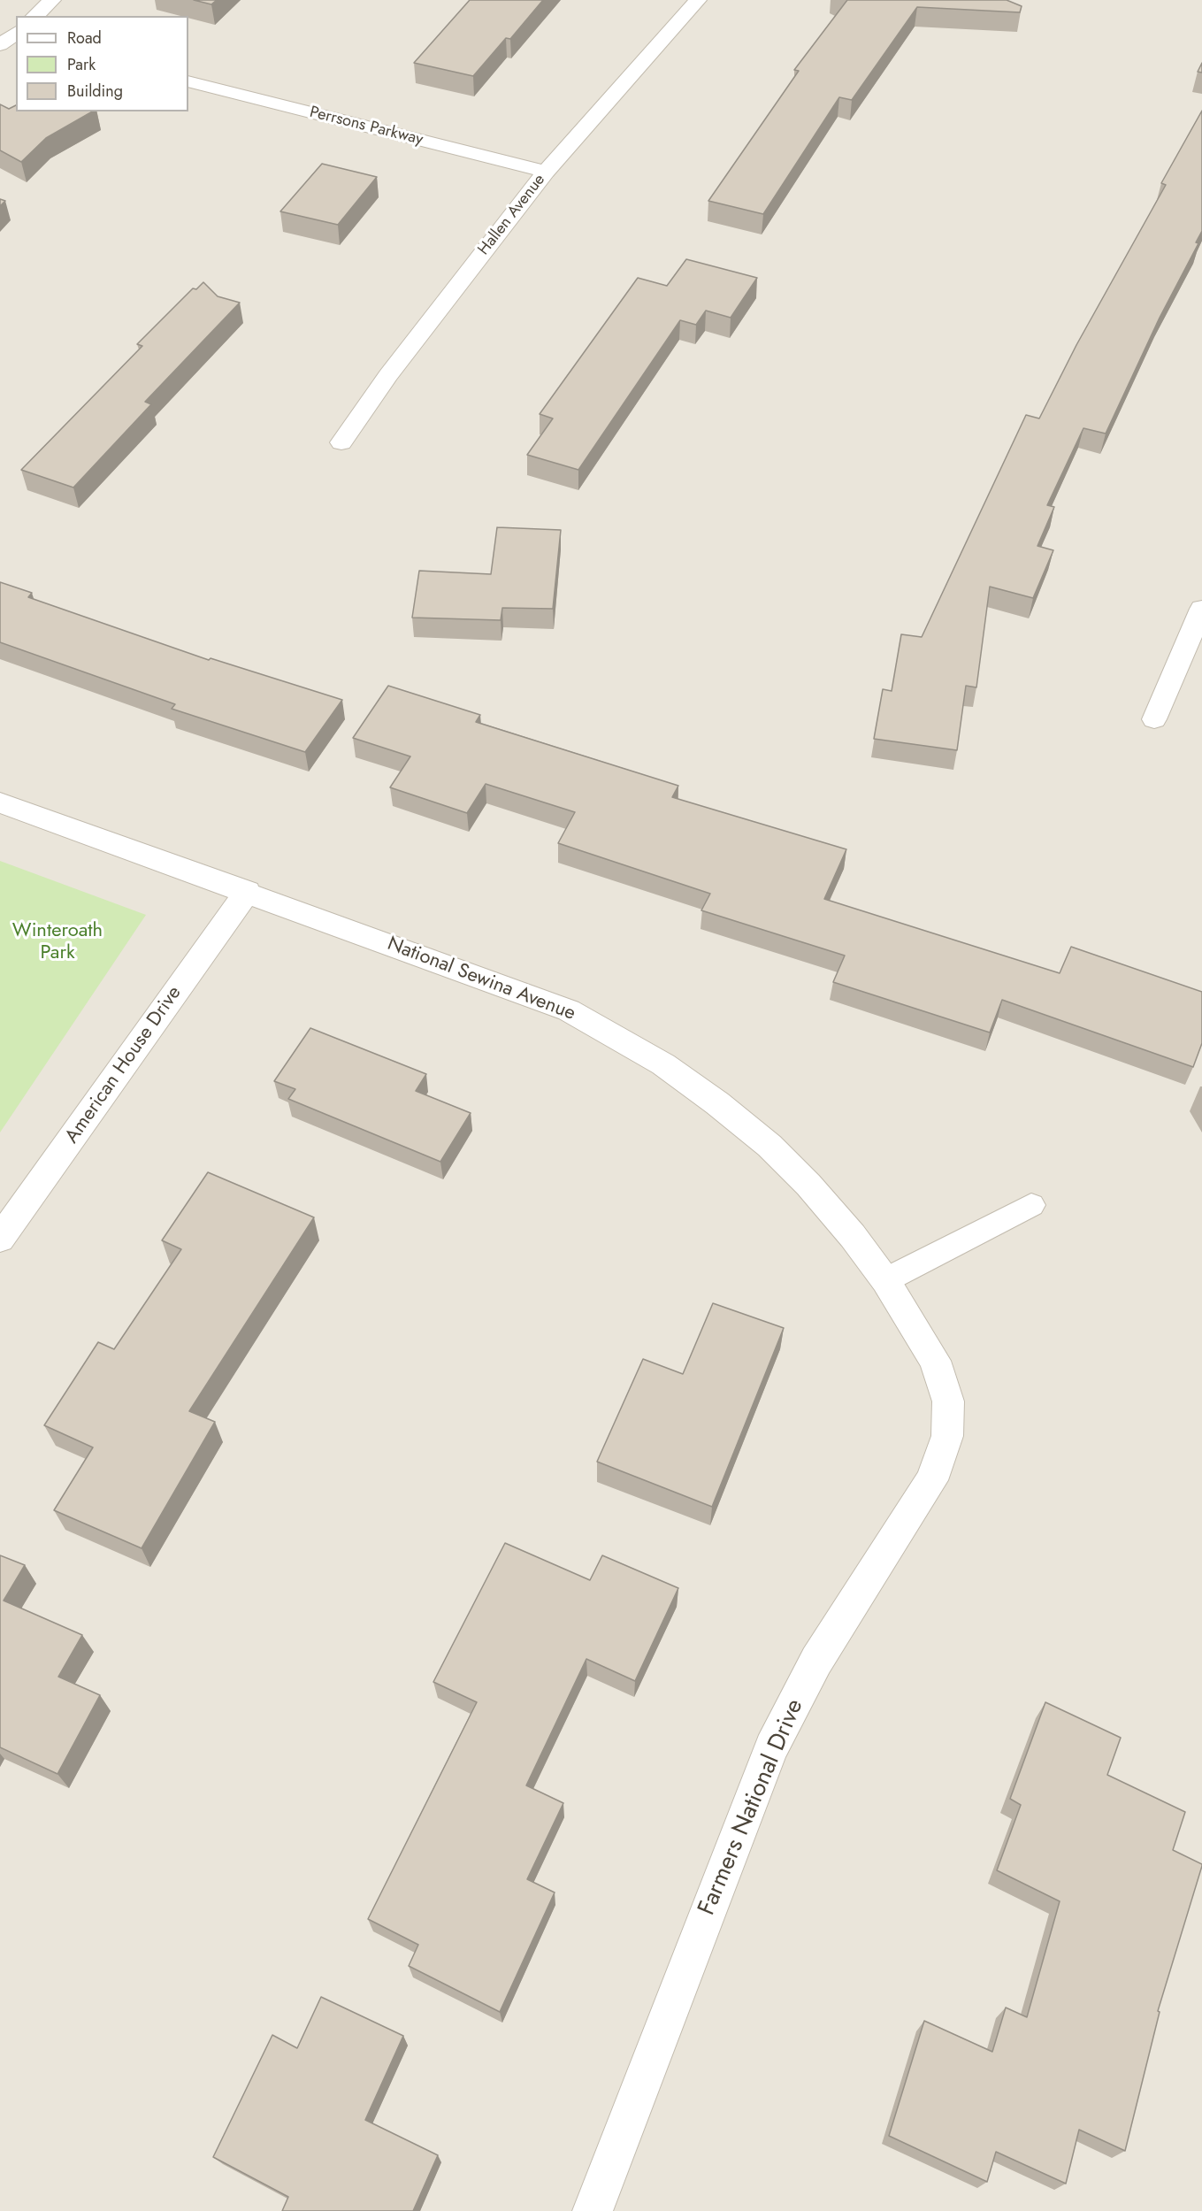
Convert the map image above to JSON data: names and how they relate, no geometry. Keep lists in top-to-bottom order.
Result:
{
  "streets": {
    "street": [
      "Perrsons Parkway",
      "Hallen Avenue",
      "National Sewina Avenue",
      "American House Drive",
      "Farmers National Drive"
    ]
  },
  "crossings": [
    ["Perrsons Parkway", "Hallen Avenue"],
    ["National Sewina Avenue", "American House Drive"],
    ["National Sewina Avenue", "Farmers National Drive"]
  ],
  "parks": ["Winteroath Park"],
  "legend": ["Road", "Park", "Building"]
}
